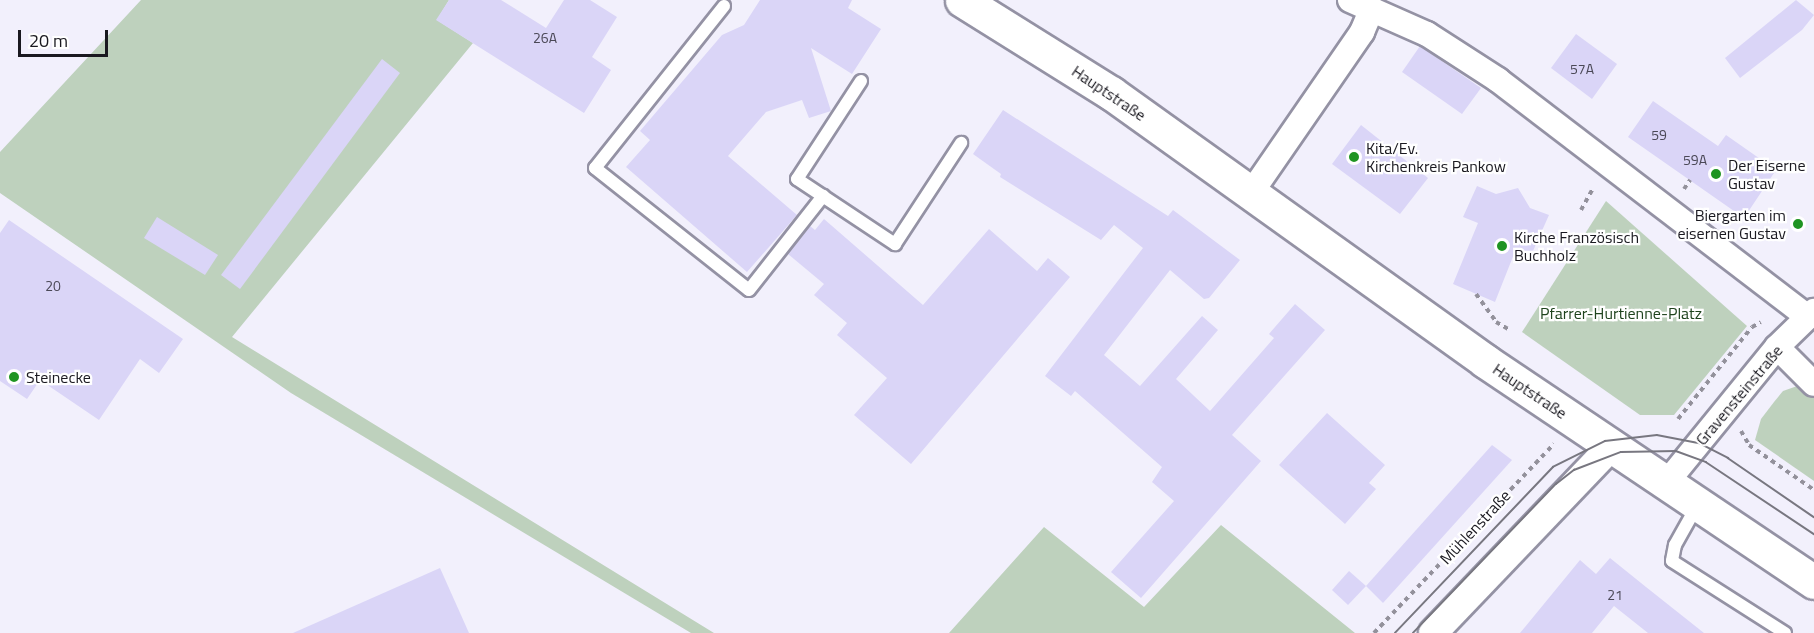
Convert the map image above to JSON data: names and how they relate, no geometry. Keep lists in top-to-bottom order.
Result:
{
  "streets": {
    "main road": ["Hauptstraße"],
    "street": ["Gravensteinstraße"],
    "path": ["Mühlenstraße"]
  },
  "crossings": [
    ["Hauptstraße", "Gravensteinstraße"],
    ["Hauptstraße", "Mühlenstraße"]
  ],
  "parks": ["Pfarrer-Hurtienne-Platz"],
  "places": [
    "Kita/Ev. Kirchenkreis Pankow",
    "Der Eiserne Gustav",
    "Biergarten im eisernen Gustav",
    "Kirche Französisch Buchholz",
    "Steinecke"
  ],
  "house_numbers": [
    "26A",
    "57A",
    "59",
    "59A",
    "20",
    "21"
  ],
  "scale_bar": "20 m"
}
